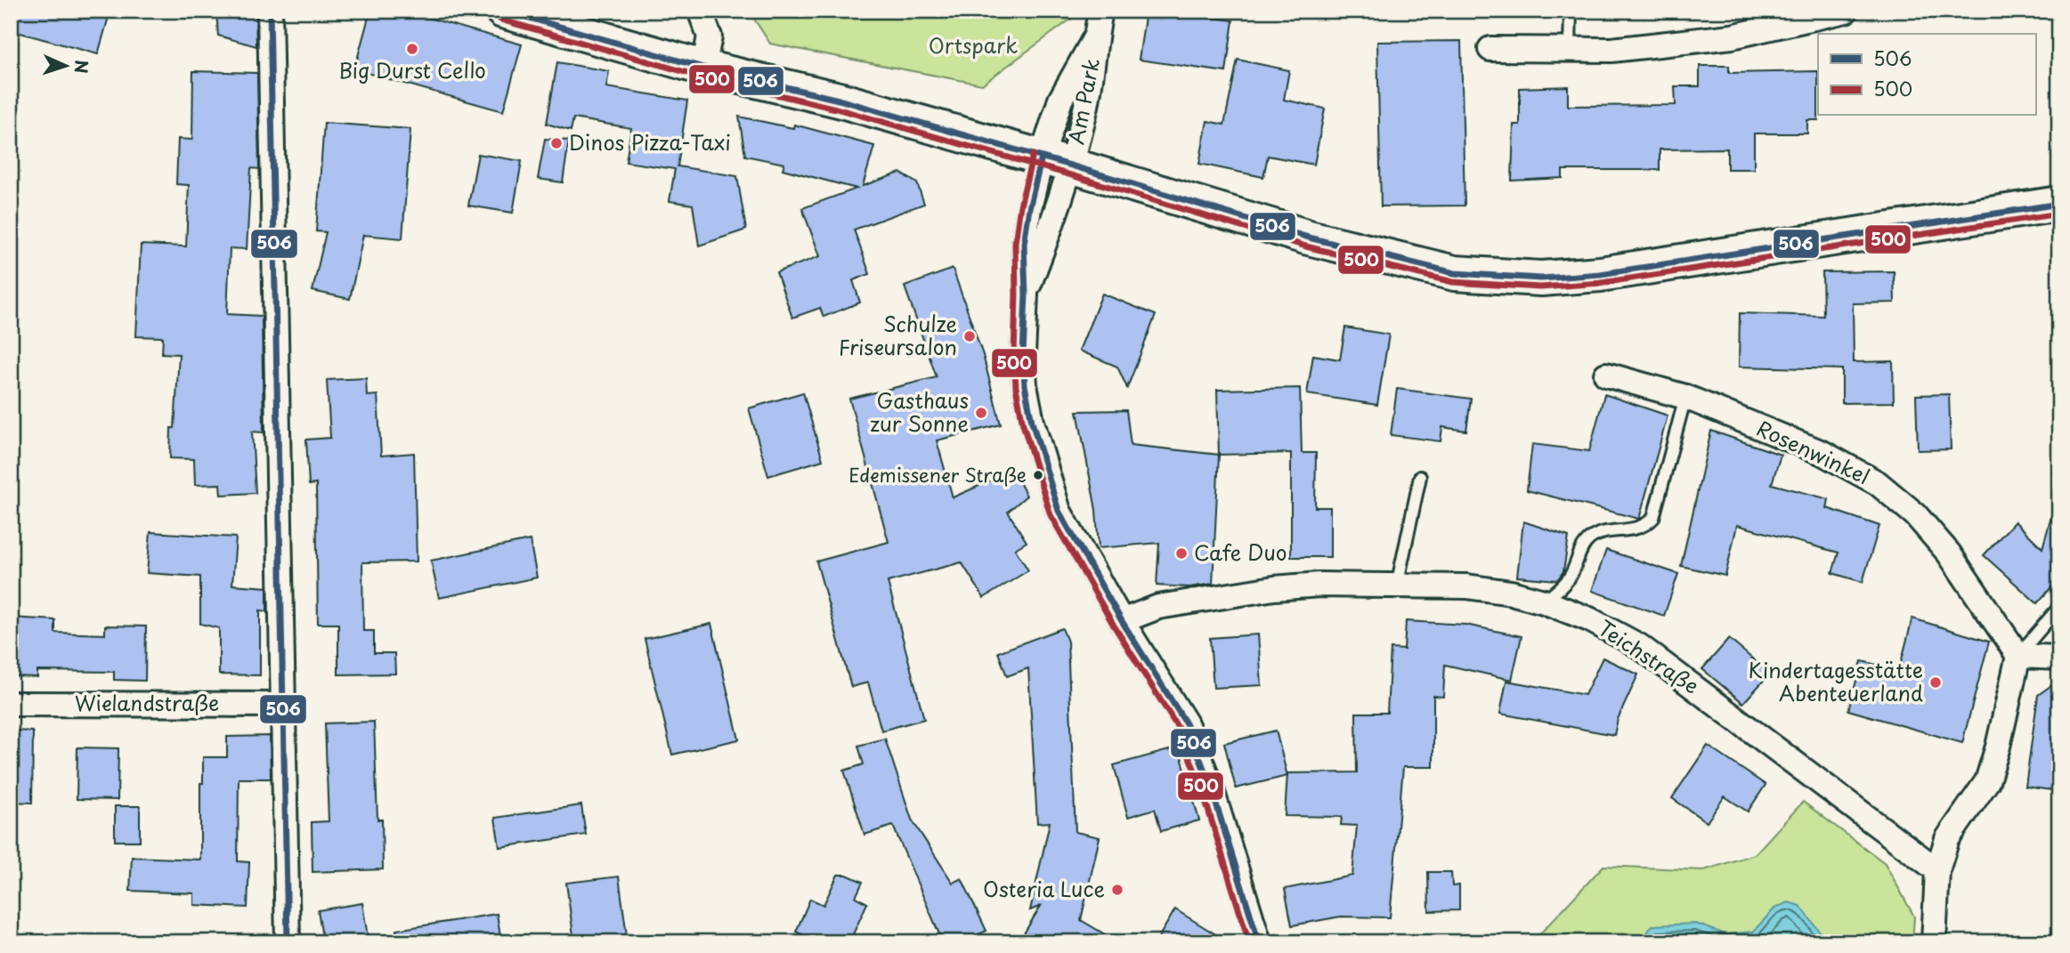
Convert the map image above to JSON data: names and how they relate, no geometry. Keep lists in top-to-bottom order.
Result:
{
  "streets": {
    "street": [
      "Am Park",
      "Rosenwinkel",
      "Teichstraße",
      "Wielandstraße"
    ]
  },
  "parks": ["Ortspark"],
  "places": [
    "Big Durst Cello",
    "Dinos Pizza-Taxi",
    "Schulze Friseursalon",
    "Gasthaus zur Sonne",
    "Edemissener Straße",
    "Cafe Duo",
    "Kindertagesstätte Abenteuerland",
    "Osteria Luce"
  ],
  "lines": ["transit line 506", "transit line 500"],
  "legend": ["506", "500"],
  "north": "right"
}
